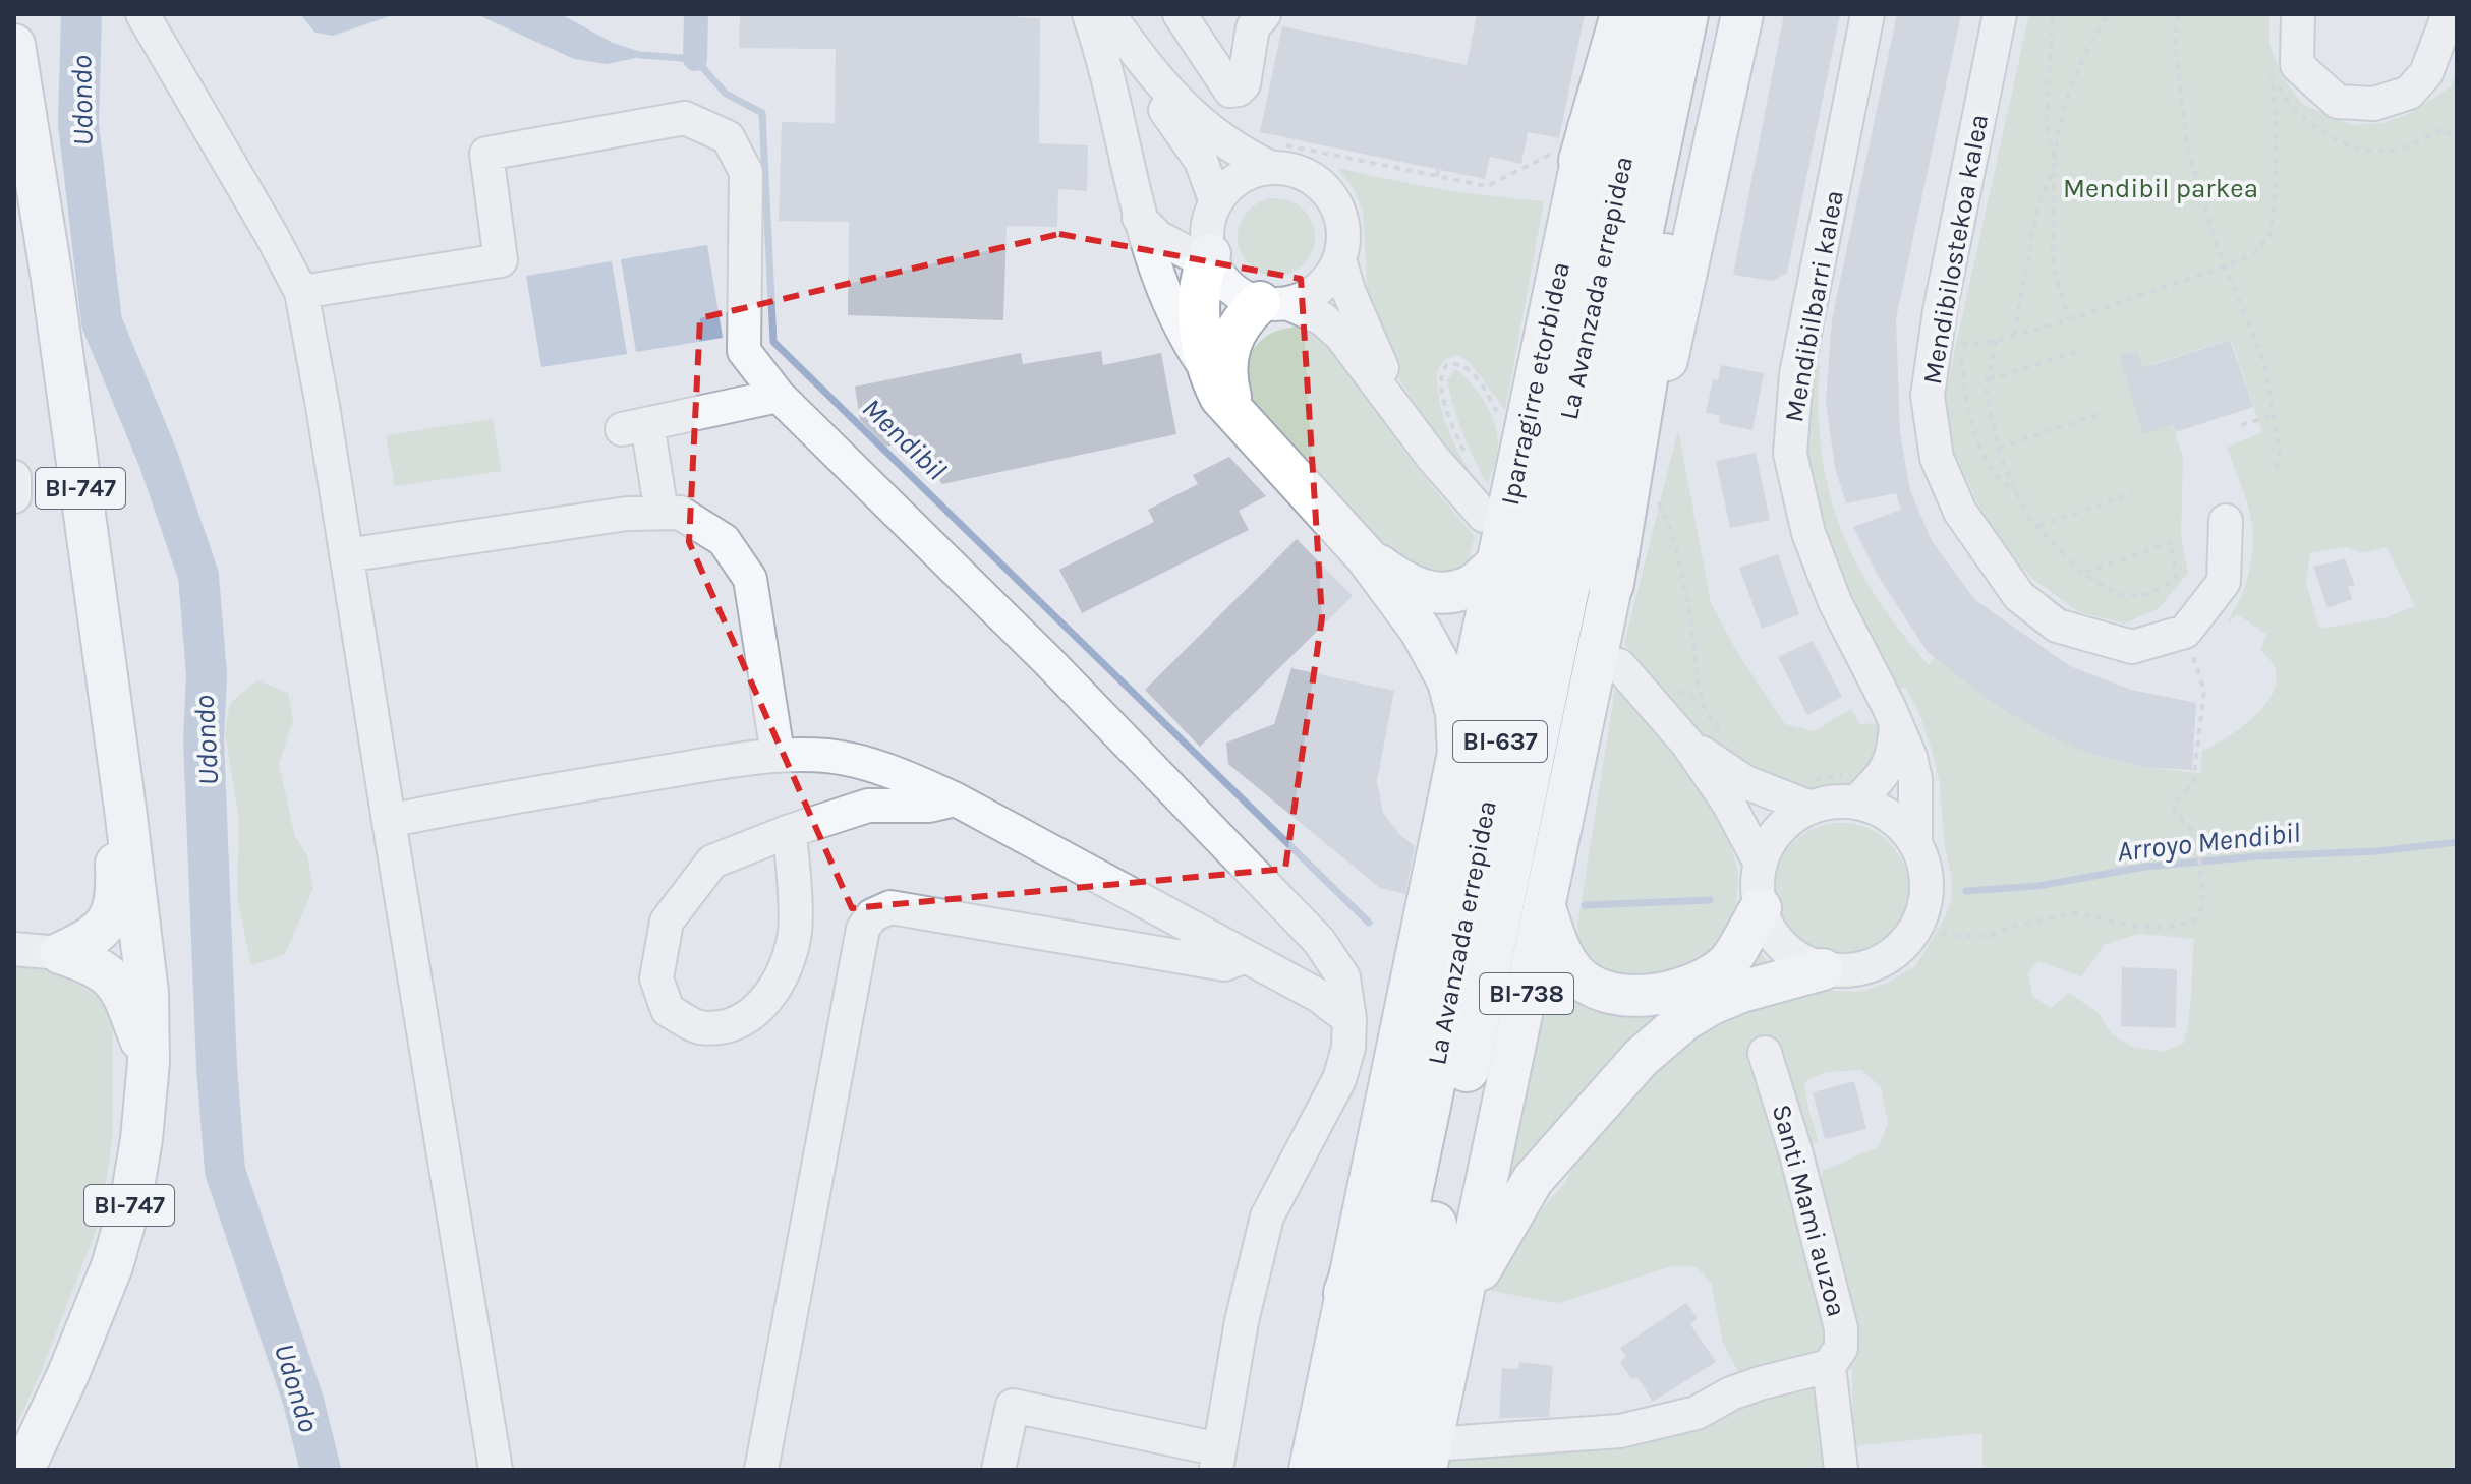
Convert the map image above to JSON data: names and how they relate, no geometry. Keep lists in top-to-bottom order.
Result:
{
  "streets": {
    "highway": ["La Avanzada errepidea", "BI-637"],
    "main road": ["Iparragirre etorbidea", "BI-747", "BI-738"],
    "street": ["Mendibilostekoa kalea", "Mendibilbarri kalea", "Santi Mami auzoa"]
  },
  "water": ["Udondo", "Mendibil", "Arroyo Mendibil"],
  "parks": ["Mendibil parkea"]
}
